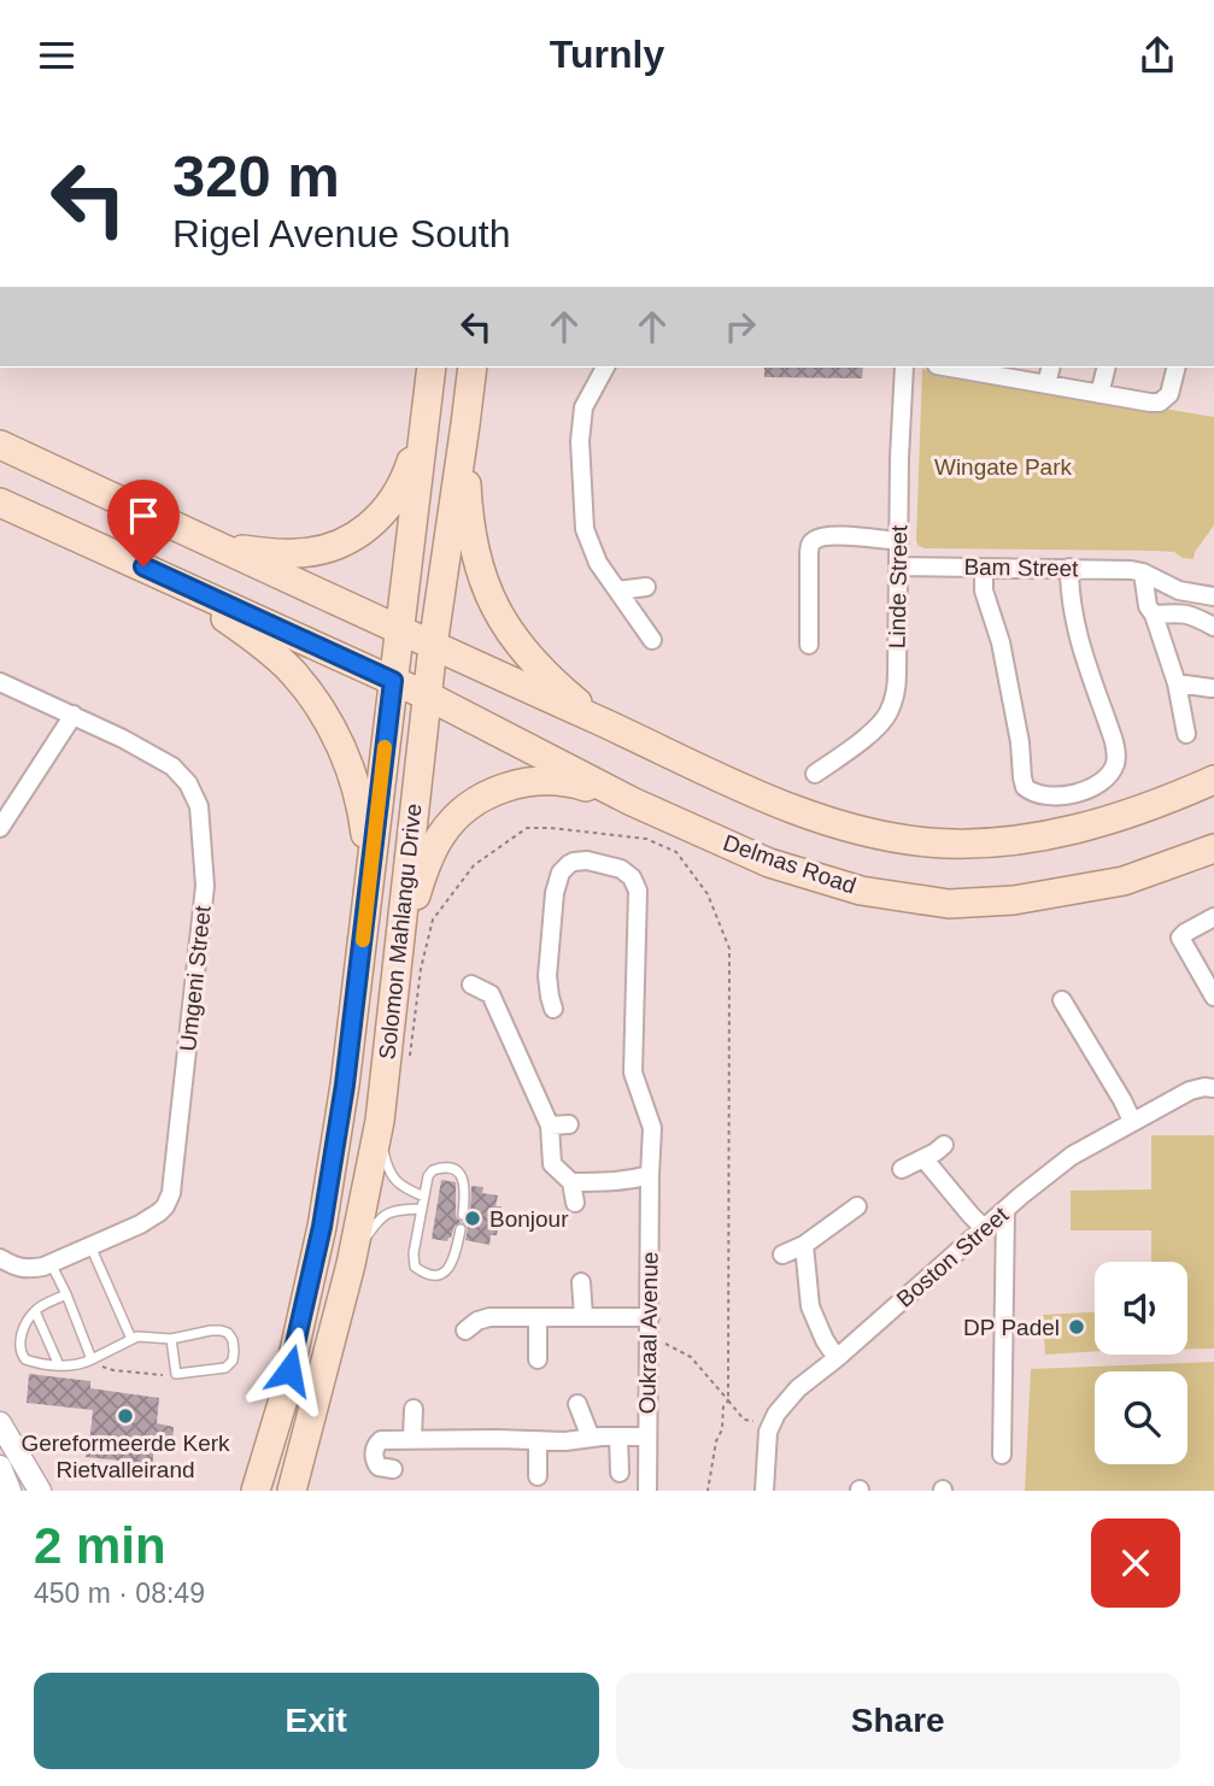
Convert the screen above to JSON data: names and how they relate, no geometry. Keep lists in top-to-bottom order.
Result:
{
  "streets": {
    "main road": ["Delmas Road", "Solomon Mahlangu Drive"],
    "street": [
      "Bam Street",
      "Linde Street",
      "Umgeni Street",
      "Boston Street",
      "Oukraal Avenue"
    ]
  },
  "crossings": [
    ["Bam Street", "Linde Street"],
    ["Delmas Road", "Solomon Mahlangu Drive"]
  ],
  "parks": ["Wingate Park"],
  "places": ["Bonjour", "DP Padel", "Gereformeerde Kerk Rietvalleirand"],
  "page": {
    "header": "Turnly",
    "turn": ["320 m", "Rigel Avenue South"],
    "heading": ["2 min", "450 m · 08:49"],
    "buttons": ["Exit", "Share"]
  }
}
